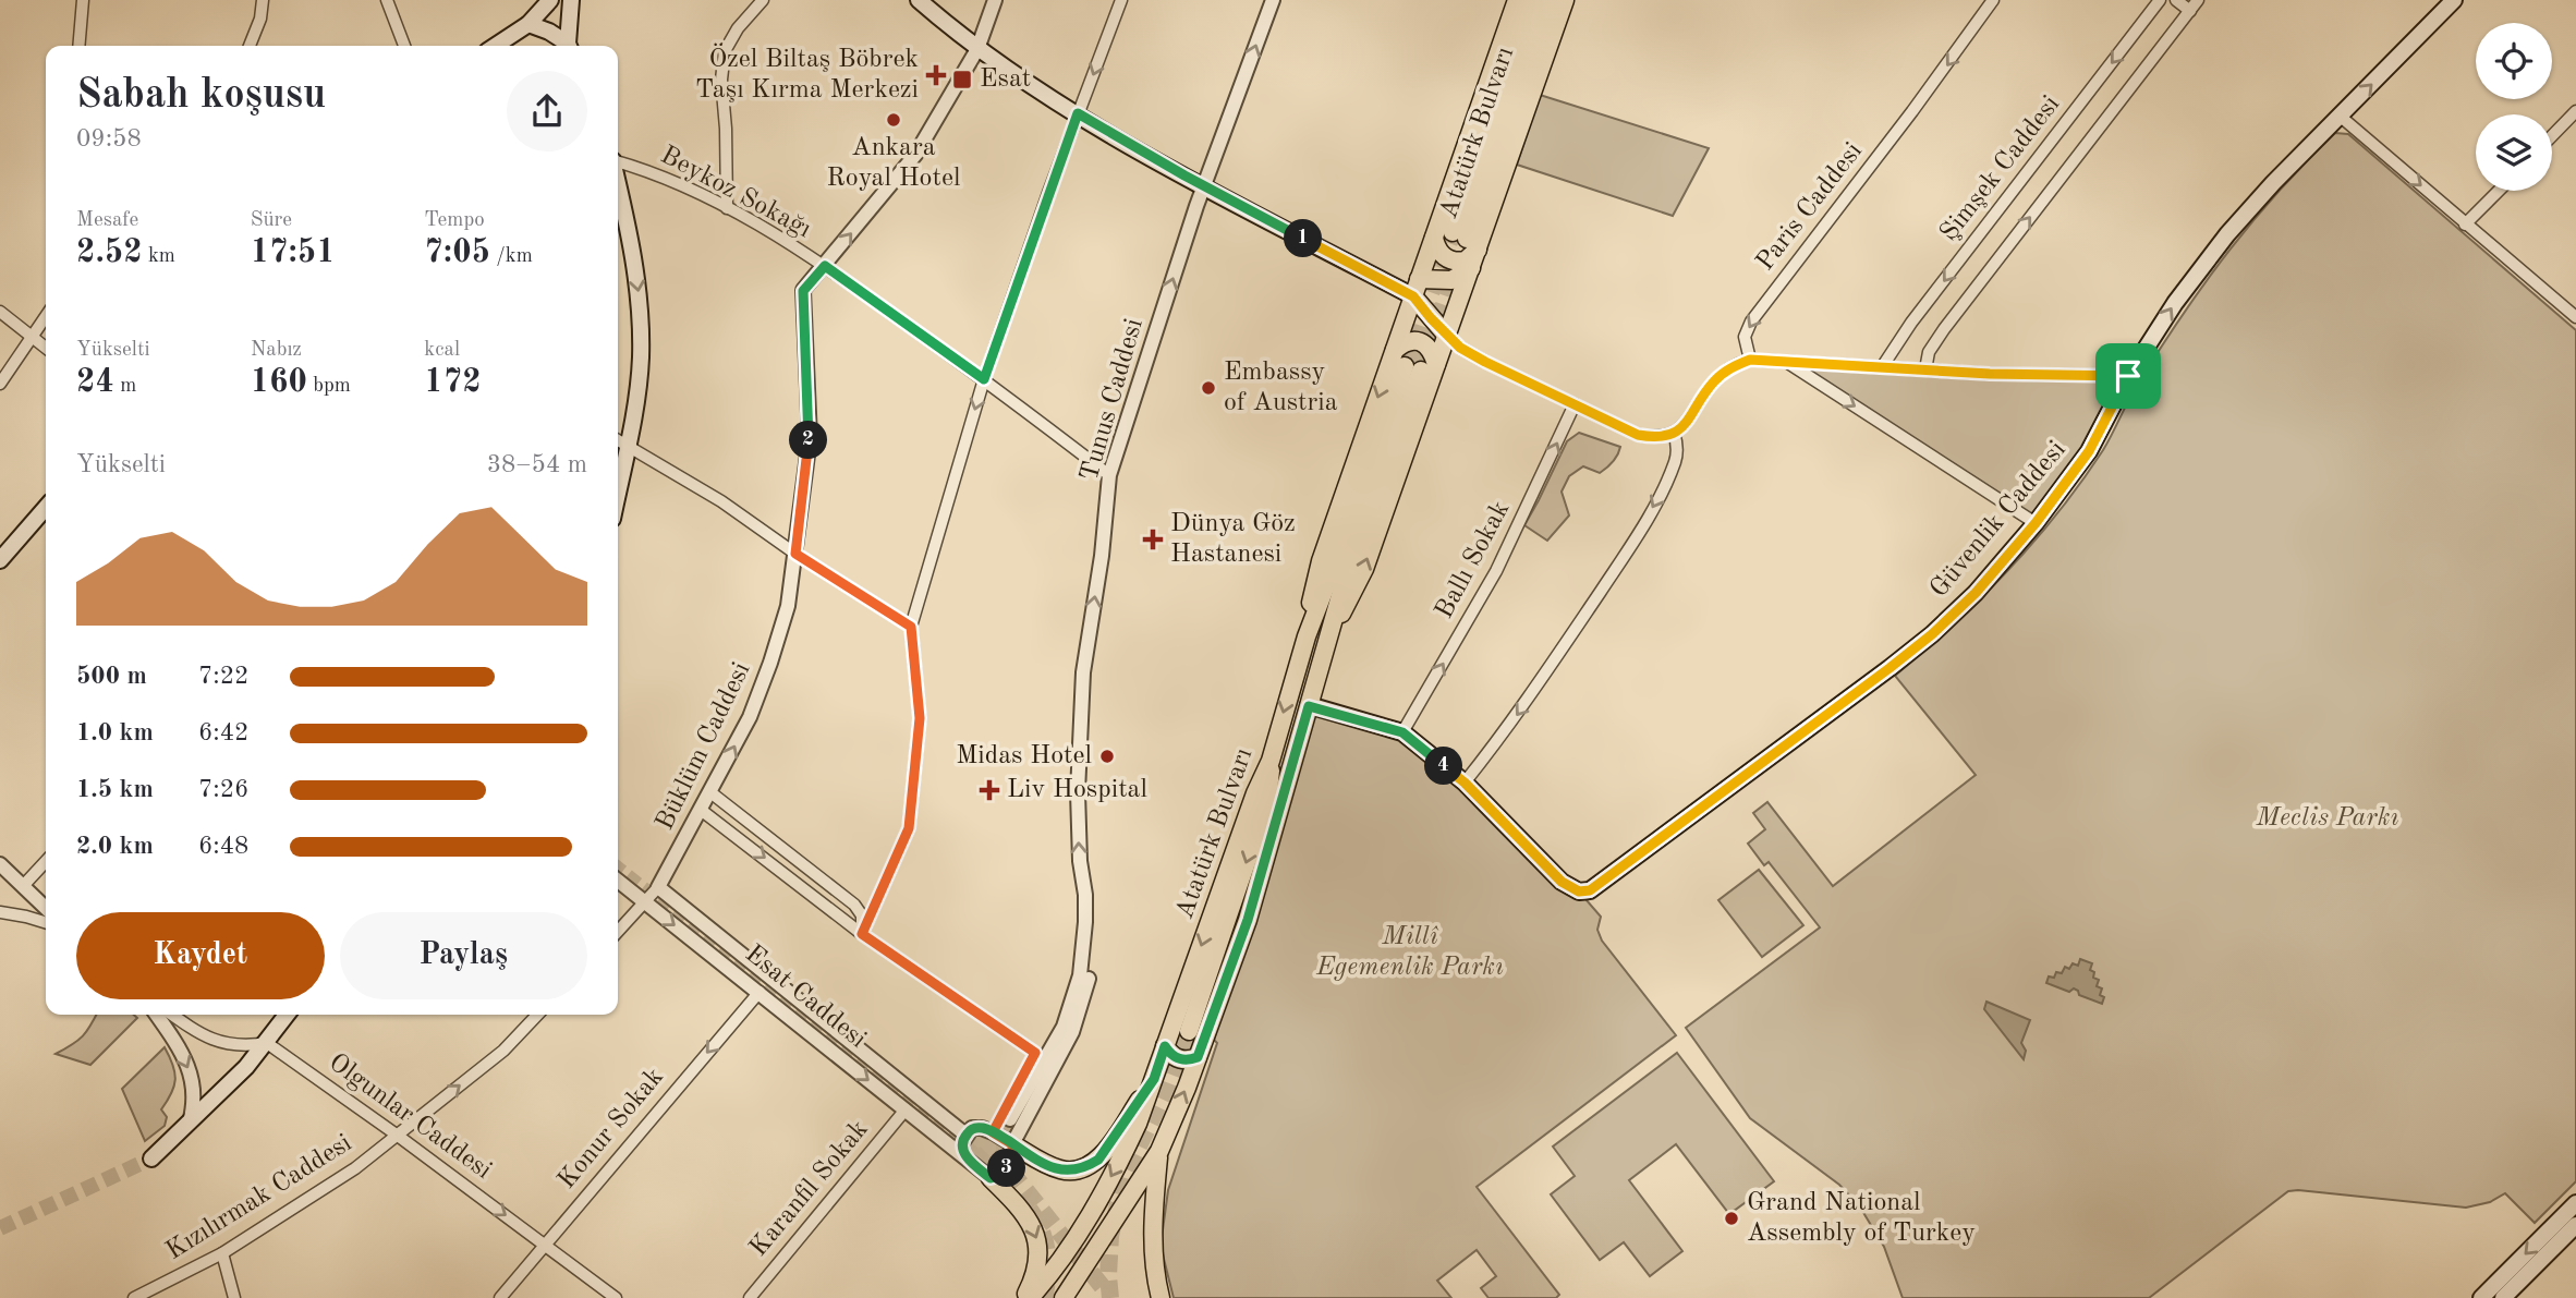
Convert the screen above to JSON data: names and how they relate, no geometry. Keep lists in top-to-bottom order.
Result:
{
  "streets": {
    "main road": ["Atatürk Bulvarı", "Güvenlik Caddesi"],
    "street": [
      "Şimşek Caddesi",
      "Beykoz Sokağı",
      "Paris Caddesi",
      "Tunus Caddesi",
      "Ballı Sokak",
      "Büklüm Caddesi",
      "Esat Caddesi",
      "Olgunlar Caddesi",
      "Konur Sokak",
      "Karanfil Sokak",
      "Kızılırmak Caddesi"
    ]
  },
  "crossings": [
    ["Beykoz Sokağı", "Tunus Caddesi"],
    ["Beykoz Sokağı", "Büklüm Caddesi"],
    ["Tunus Caddesi", "Esat Caddesi"],
    ["Büklüm Caddesi", "Esat Caddesi"],
    ["Esat Caddesi", "Konur Sokak"],
    ["Esat Caddesi", "Karanfil Sokak"],
    ["Olgunlar Caddesi", "Konur Sokak"],
    ["Olgunlar Caddesi", "Kızılırmak Caddesi"]
  ],
  "one_way": [
    "Paris Caddesi",
    "Tunus Caddesi",
    "Büklüm Caddesi",
    "Olgunlar Caddesi",
    "Konur Sokak",
    "Kızılırmak Caddesi"
  ],
  "parks": ["Meclis Parkı", "Millî Egemenlik Parkı"],
  "places": {
    "health": ["Özel Biltaş Böbrek Taşı Kırma Merkezi", "Dünya Göz Hastanesi", "Liv Hospital"],
    "transit": ["Esat"],
    "other": [
      "Ankara Royal Hotel",
      "Embassy of Austria",
      "Midas Hotel",
      "Grand National Assembly of Turkey"
    ]
  },
  "page": {
    "heading": ["Sabah koşusu", "09:58"],
    "stats": [
      ["Mesafe", "2.52 km"],
      ["Süre", "17:51"],
      ["Tempo", "7:05 /km"],
      ["Yükselti", "24 m"],
      ["Nabız", "160 bpm"],
      ["kcal", "172"]
    ],
    "pins": [
      "1",
      "2",
      "4",
      "3"
    ],
    "chart": ["Yükselti", "38–54 m"],
    "list": [
      {
        "name": "500 m",
        "note": "7:22"
      },
      {
        "name": "1.0 km",
        "note": "6:42"
      },
      {
        "name": "1.5 km",
        "note": "7:26"
      },
      {
        "name": "2.0 km",
        "note": "6:48"
      }
    ],
    "buttons": ["Kaydet", "Paylaş"]
  }
}
